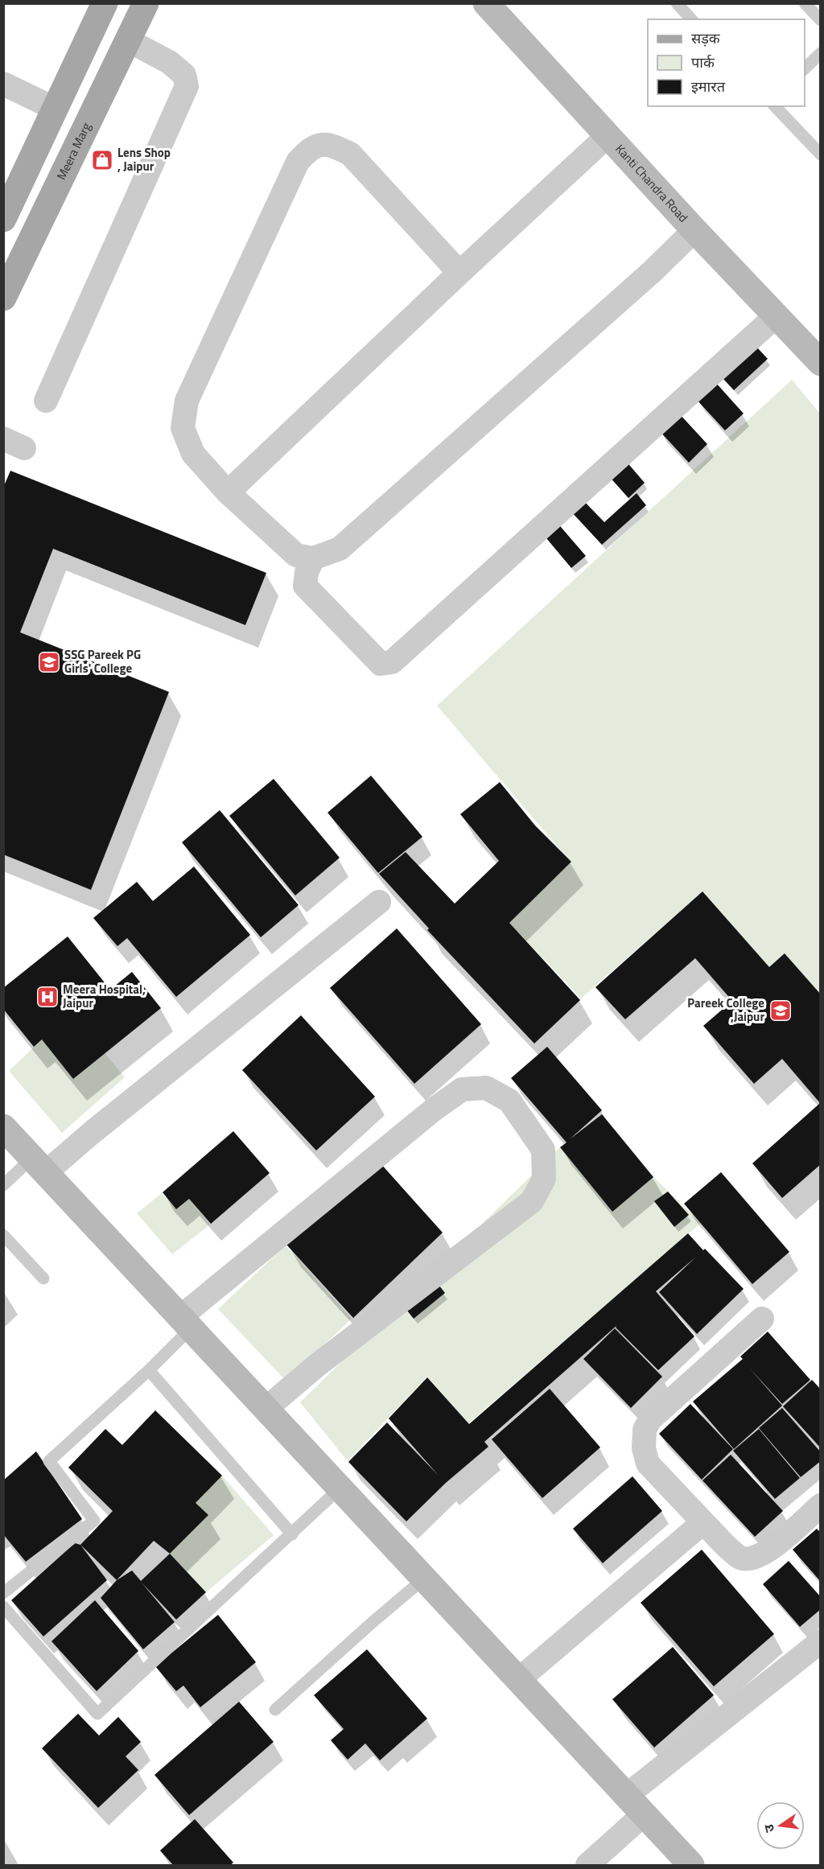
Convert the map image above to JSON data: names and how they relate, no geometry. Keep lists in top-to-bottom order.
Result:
{
  "streets": {
    "main road": ["Meera Marg"],
    "street": ["Kanti Chandra Road"]
  },
  "places": {
    "shop": ["Lens Shop , Jaipur"],
    "school or university": ["SSG Pareek PG Girls' College", "Pareek College ,Jaipur"],
    "hospital": ["Meera Hospital, Jaipur"]
  },
  "legend": ["सड़क", "पार्क", "इमारत"],
  "north": "left"
}
